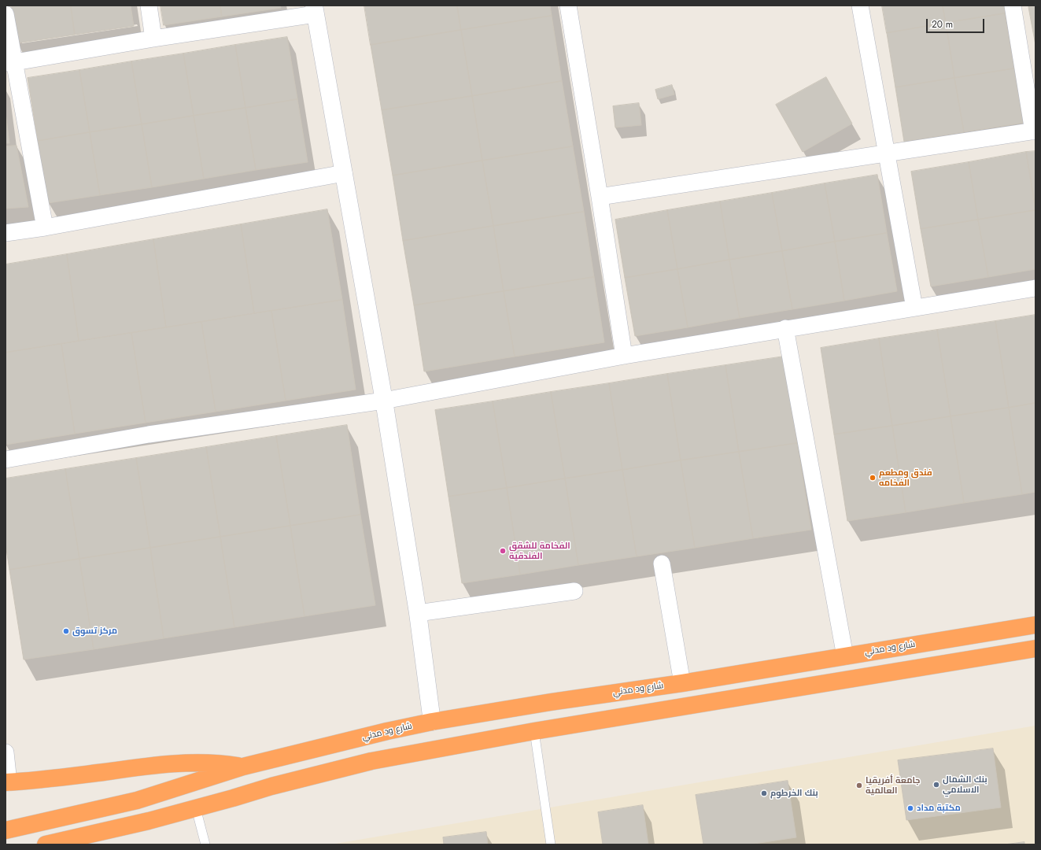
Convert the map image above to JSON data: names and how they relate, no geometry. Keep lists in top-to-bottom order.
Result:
{
  "streets": {
    "highway": ["شارع ود مدني"]
  },
  "places": [
    "فندق ومطعم الفخامه",
    "الفخامة للشقق الفندقية",
    "مركز تسوق",
    "بنك الشمال الاسلامي",
    "جامعة أفريقيا العالمية",
    "بنك الخرطوم",
    "مكتبة مداد"
  ],
  "scale_bar": "20 m"
}
